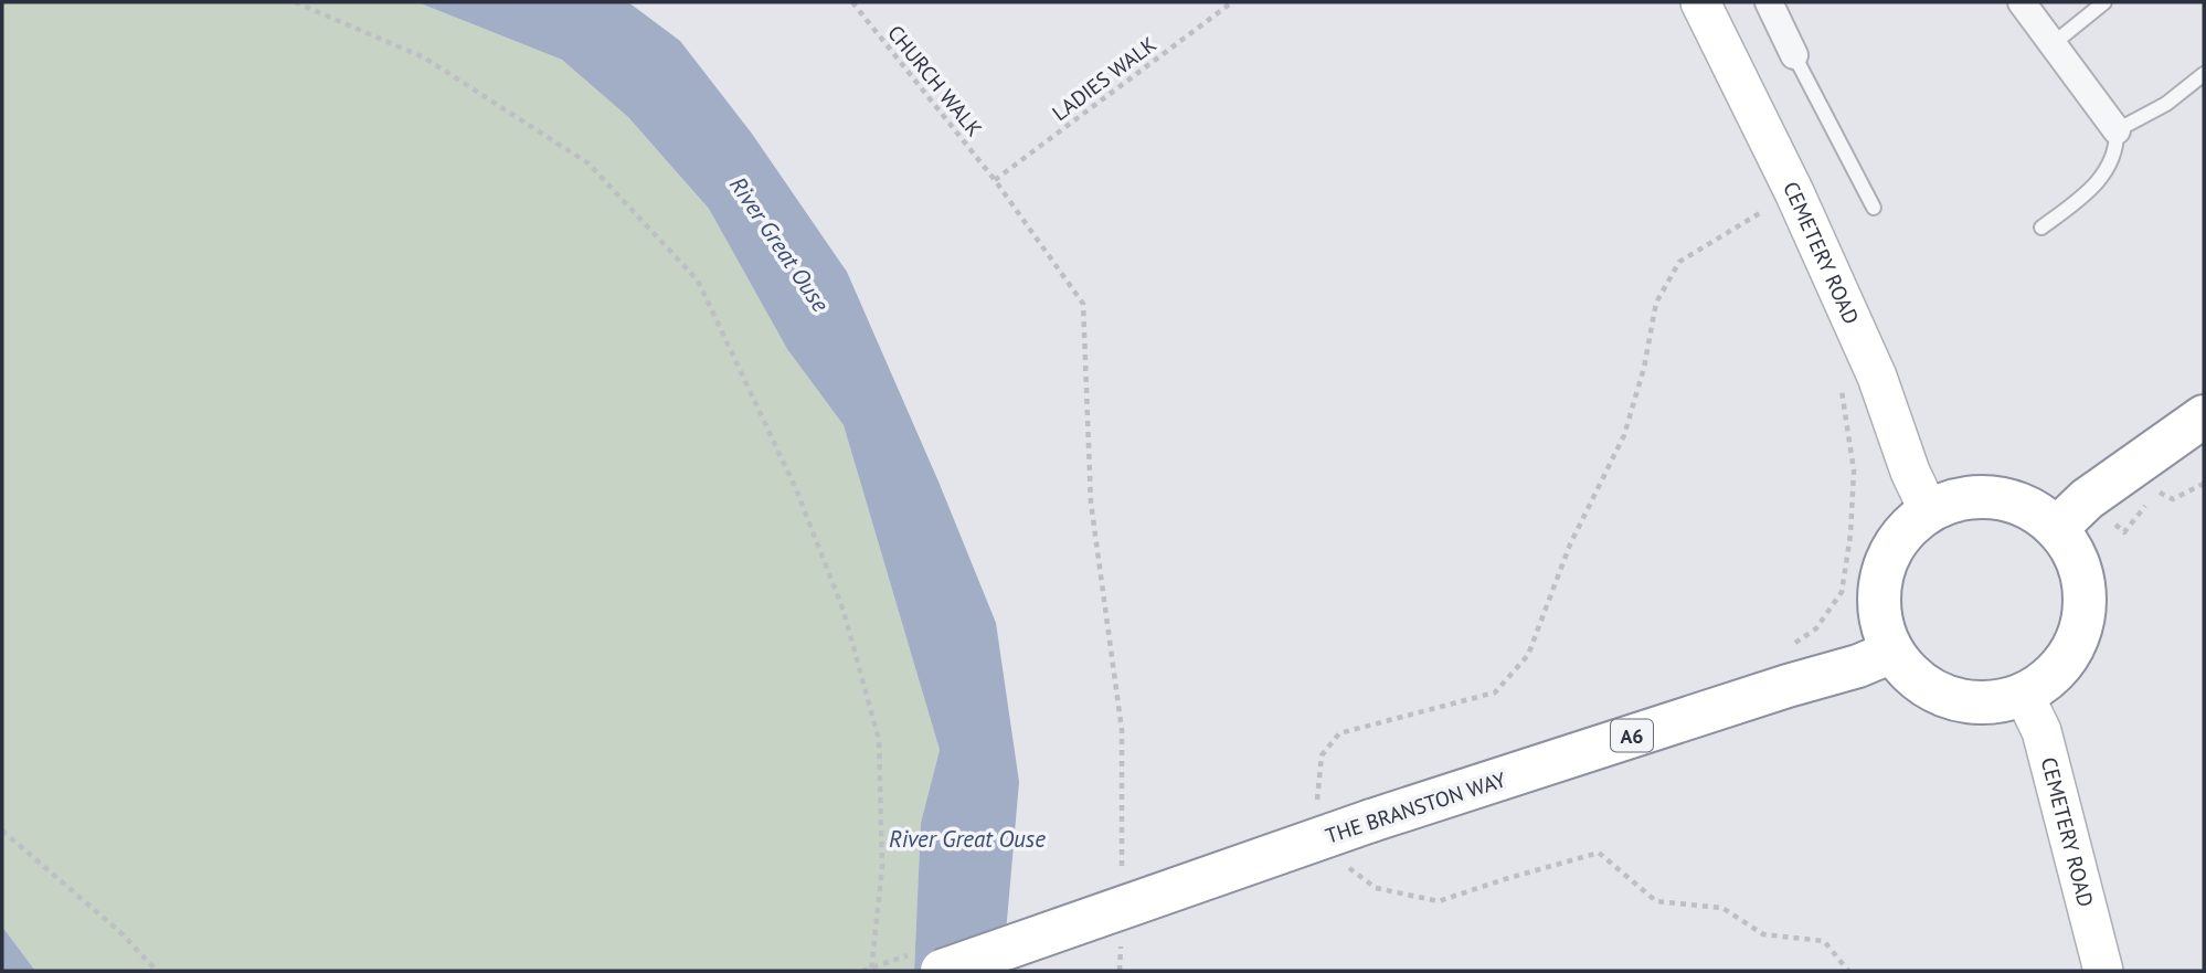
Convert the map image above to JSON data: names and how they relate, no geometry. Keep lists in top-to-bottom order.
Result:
{
  "streets": {
    "highway": ["A6", "THE BRANSTON WAY"],
    "main road": ["CEMETERY ROAD"],
    "path": ["LADIES WALK", "CHURCH WALK"]
  },
  "crossings": [
    ["LADIES WALK", "CHURCH WALK"],
    ["CEMETERY ROAD", "THE BRANSTON WAY"]
  ],
  "water": ["River Great Ouse"]
}
